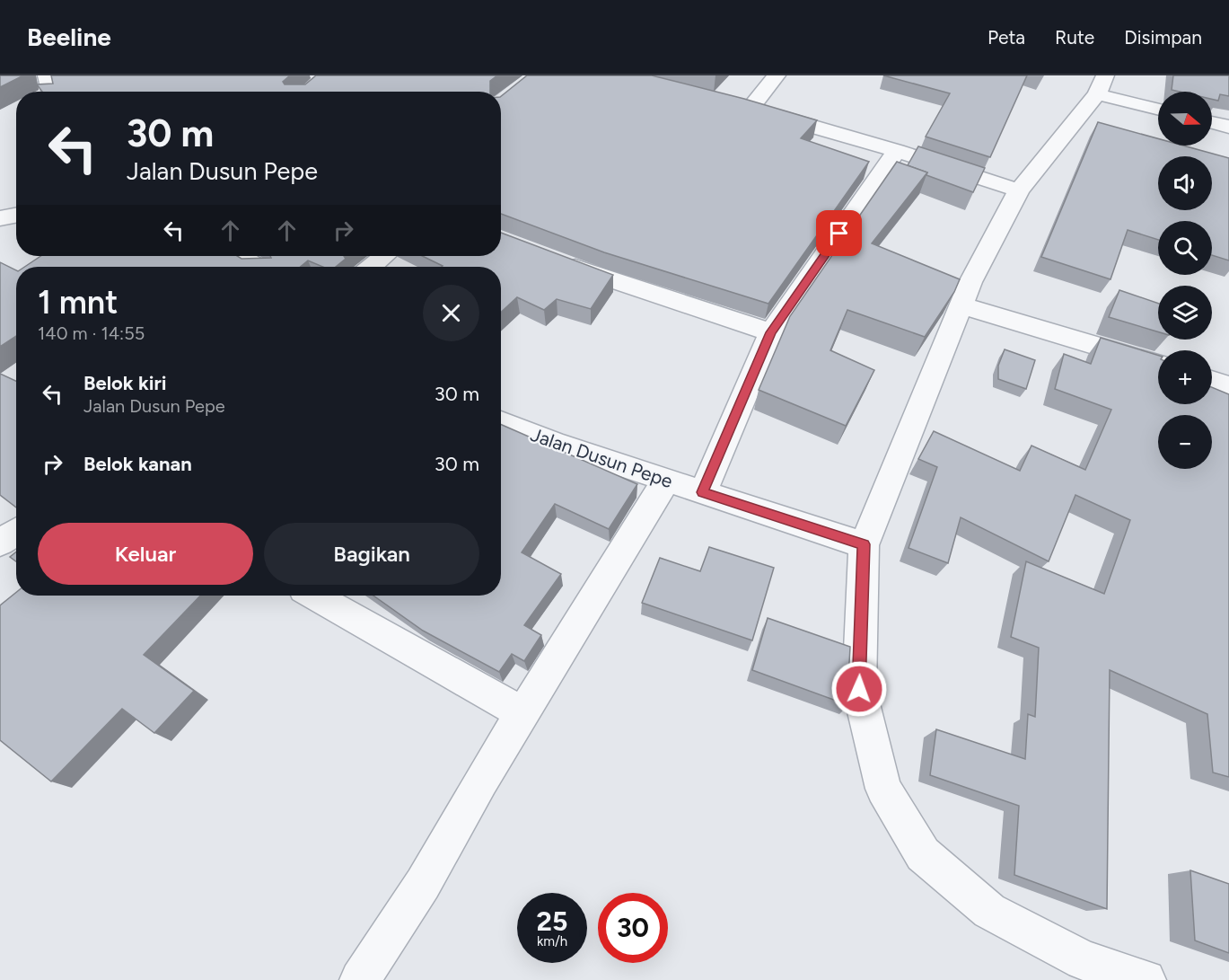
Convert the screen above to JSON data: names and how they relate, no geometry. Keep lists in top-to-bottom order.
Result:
{
  "streets": {
    "street": ["Jalan Dusun Pepe"]
  },
  "north": "right",
  "page": {
    "header": "Beeline",
    "nav": ["Peta", "Rute", "Disimpan"],
    "map_buttons": ["+", "−"],
    "turn": ["30 m", "Jalan Dusun Pepe"],
    "heading": ["1 mnt", "140 m · 14:55"],
    "list": [
      {
        "name": "Belok kiri",
        "note": "Jalan Dusun Pepe",
        "value": "30 m"
      },
      {
        "name": "Belok kanan",
        "value": "30 m"
      }
    ],
    "buttons": ["Keluar", "Bagikan"],
    "speed": "25 km/h",
    "limit": "30"
  }
}
